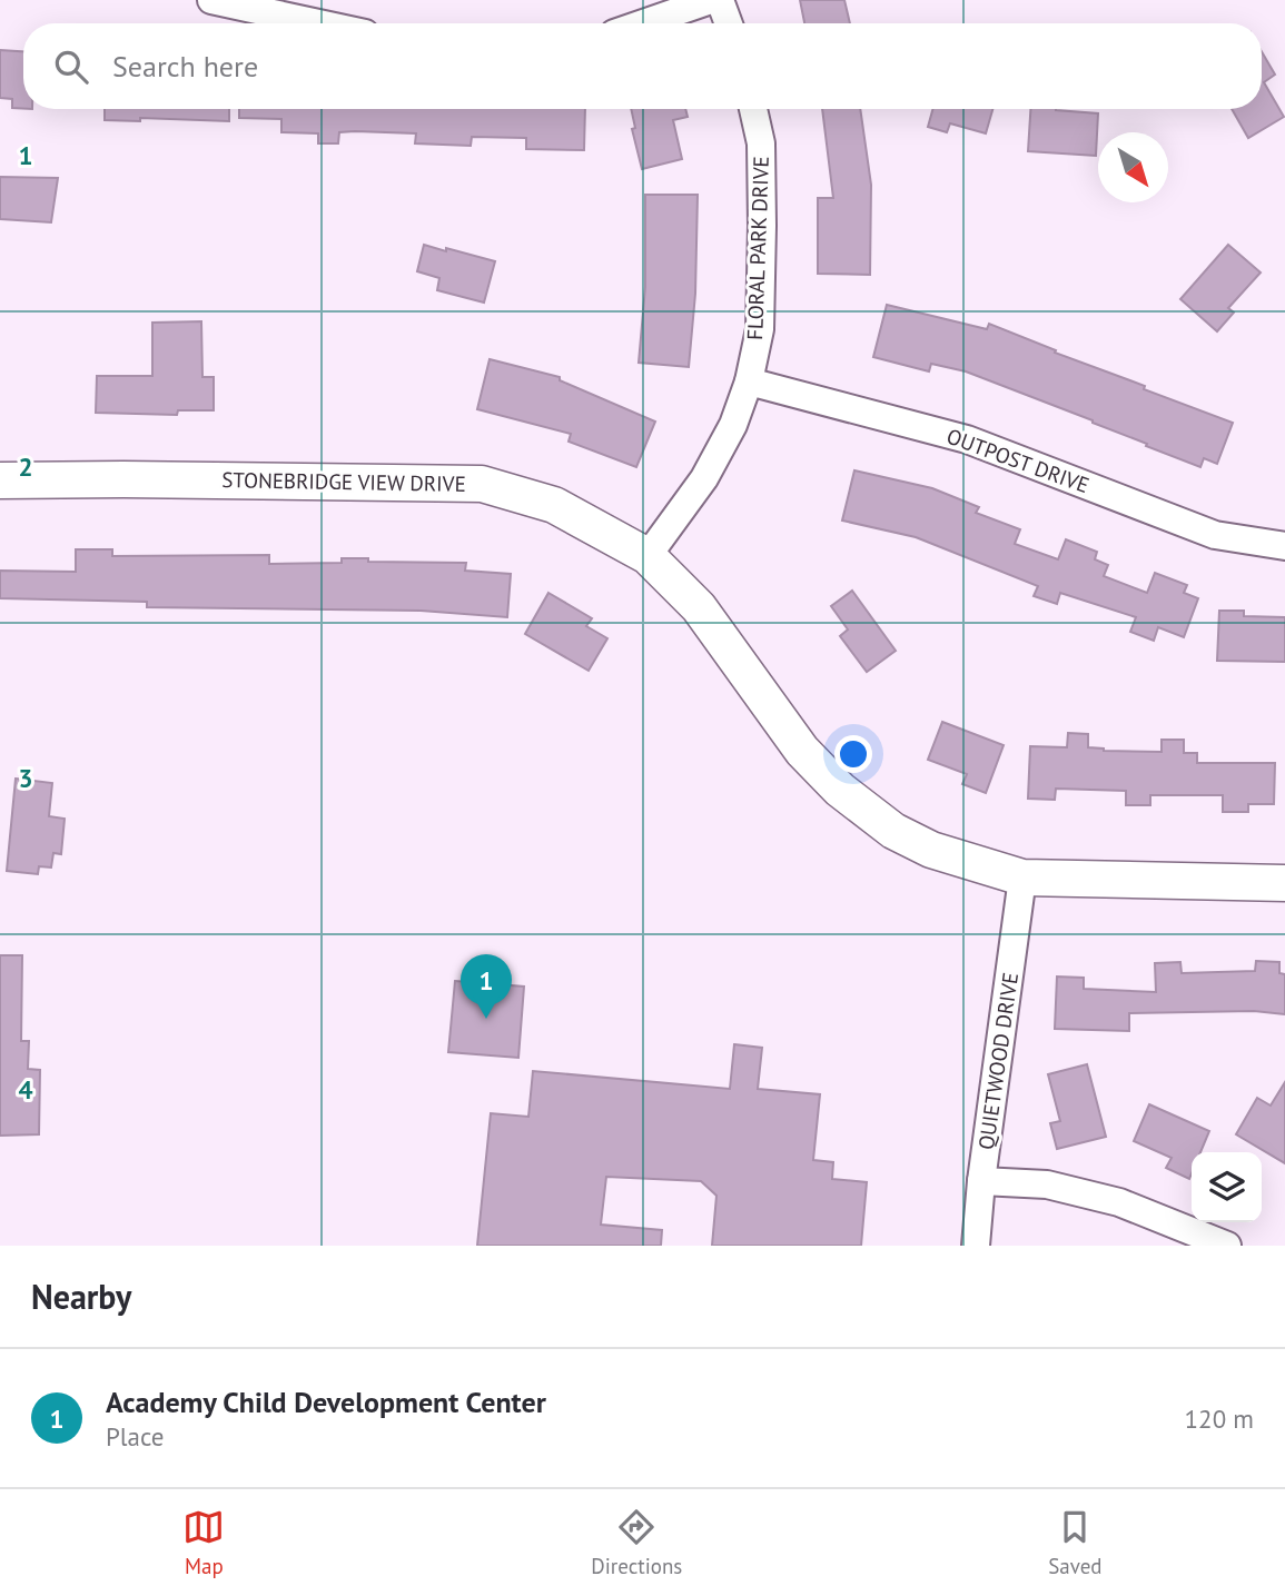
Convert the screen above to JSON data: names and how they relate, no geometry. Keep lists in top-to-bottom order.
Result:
{
  "streets": {
    "street": [
      "FLORAL PARK DRIVE",
      "OUTPOST DRIVE",
      "STONEBRIDGE VIEW DRIVE",
      "QUIETWOOD DRIVE"
    ]
  },
  "crossings": [
    ["FLORAL PARK DRIVE", "OUTPOST DRIVE"],
    ["FLORAL PARK DRIVE", "STONEBRIDGE VIEW DRIVE"],
    ["STONEBRIDGE VIEW DRIVE", "QUIETWOOD DRIVE"]
  ],
  "north": "bottom right",
  "page": {
    "search": "Search here",
    "pins": "1",
    "heading": "Nearby",
    "list": [
      {
        "mark": "1",
        "name": "Academy Child Development Center",
        "note": "Place",
        "value": "120 m"
      }
    ],
    "nav": ["Map", "Directions", "Saved"]
  },
  "grid": {
    "rows": [
      "1",
      "2",
      "3",
      "4"
    ]
  }
}
